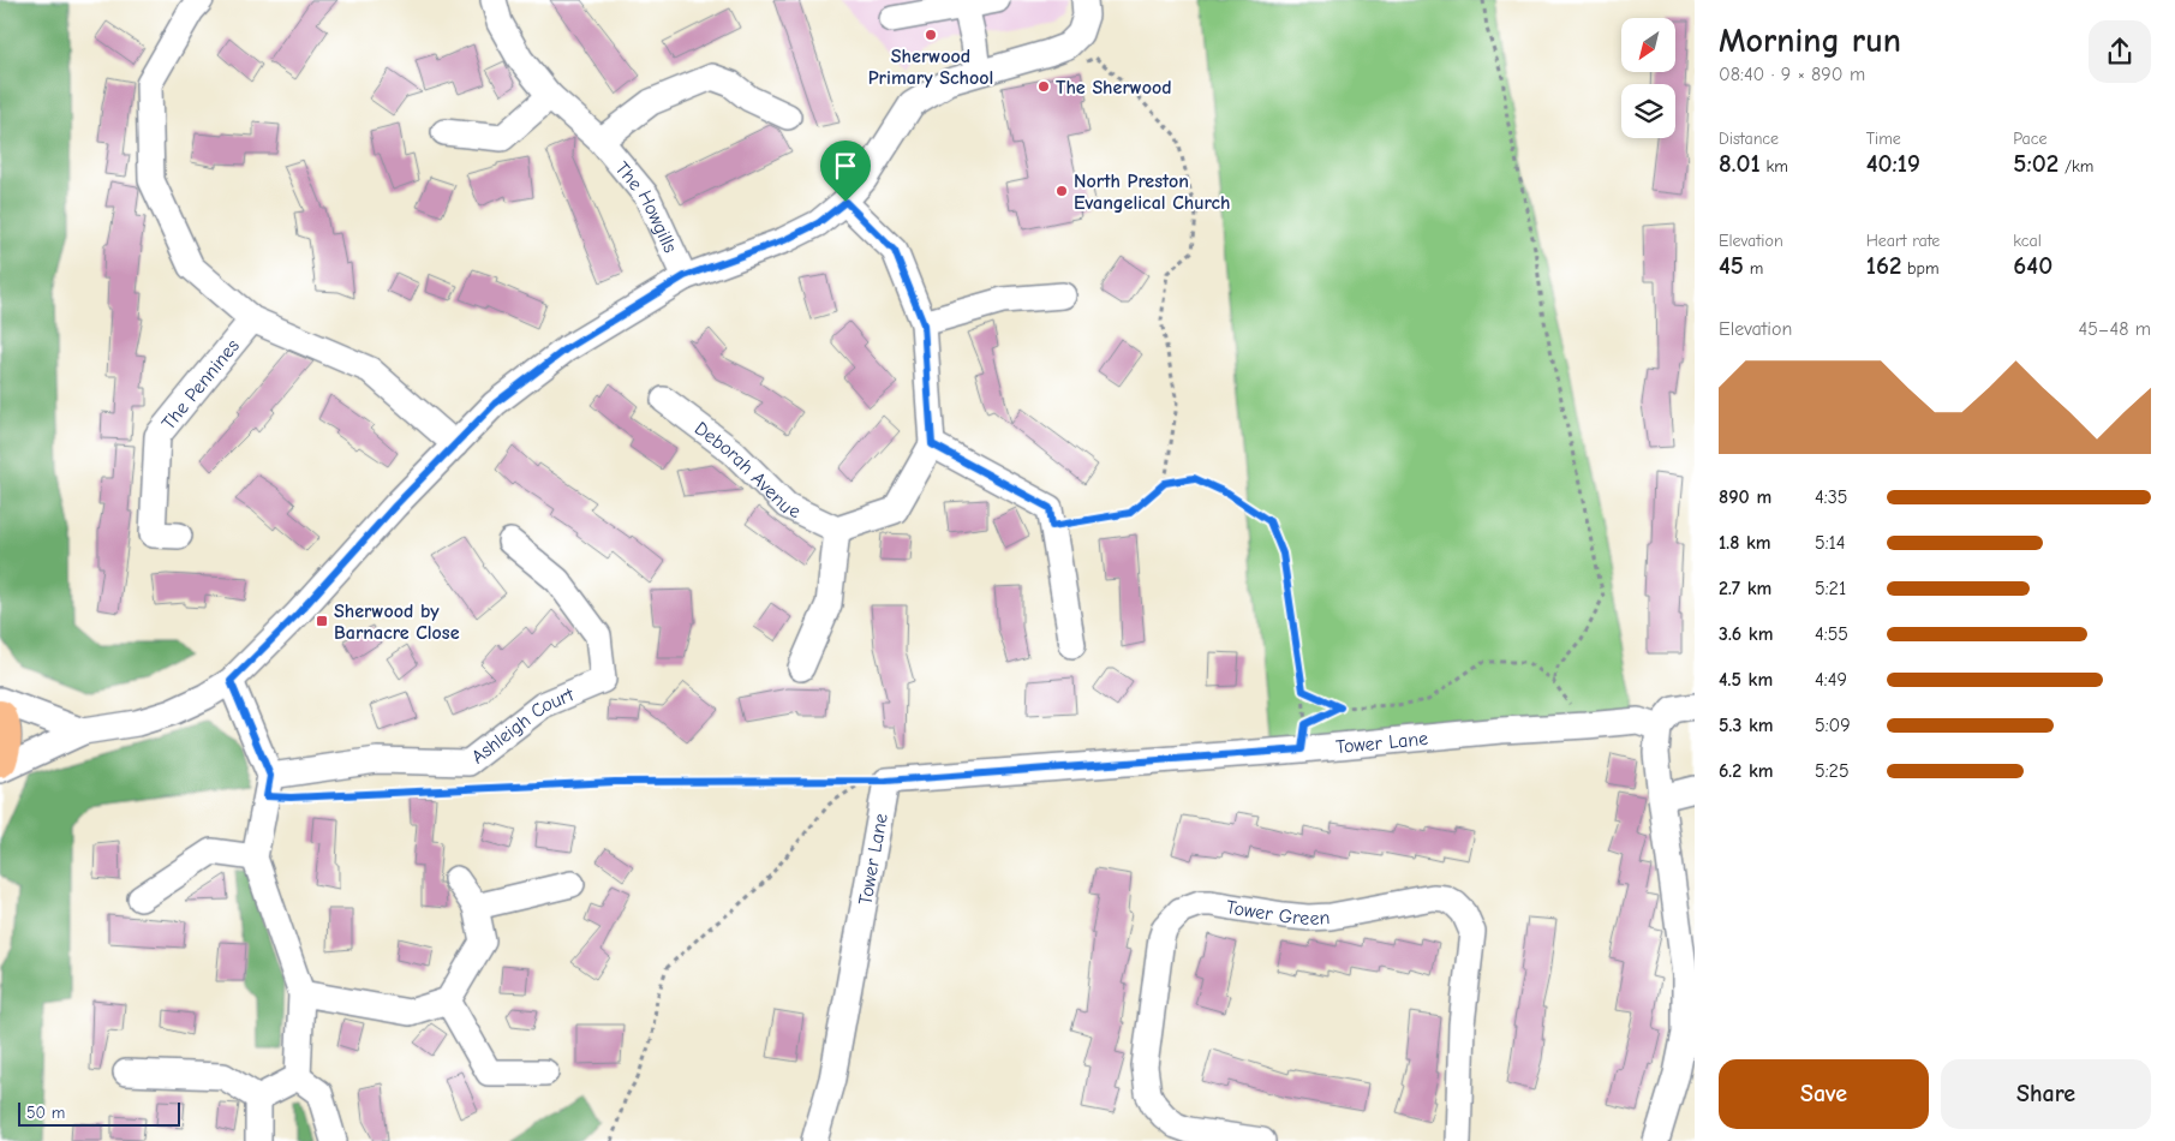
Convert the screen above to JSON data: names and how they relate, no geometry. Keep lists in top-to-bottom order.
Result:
{
  "streets": {
    "street": [
      "The Howgills",
      "The Pennines",
      "Deborah Avenue",
      "Ashleigh Court",
      "Tower Lane",
      "Tower Green"
    ]
  },
  "places": {
    "other": ["Sherwood Primary School", "The Sherwood", "North Preston Evangelical Church"],
    "transit": ["Sherwood by Barnacre Close"]
  },
  "scale_bar": "50 m",
  "north": "bottom left",
  "page": {
    "heading": ["Morning run", "08:40 · 9 × 890 m"],
    "stats": [
      ["Distance", "8.01 km"],
      ["Time", "40:19"],
      ["Pace", "5:02 /km"],
      ["Elevation", "45 m"],
      ["Heart rate", "162 bpm"],
      ["kcal", "640"]
    ],
    "chart": ["Elevation", "45–48 m"],
    "list": [
      {
        "name": "890 m",
        "note": "4:35"
      },
      {
        "name": "1.8 km",
        "note": "5:14"
      },
      {
        "name": "2.7 km",
        "note": "5:21"
      },
      {
        "name": "3.6 km",
        "note": "4:55"
      },
      {
        "name": "4.5 km",
        "note": "4:49"
      },
      {
        "name": "5.3 km",
        "note": "5:09"
      },
      {
        "name": "6.2 km",
        "note": "5:25"
      }
    ],
    "buttons": ["Save", "Share"],
    "scale": "50 m"
  }
}
